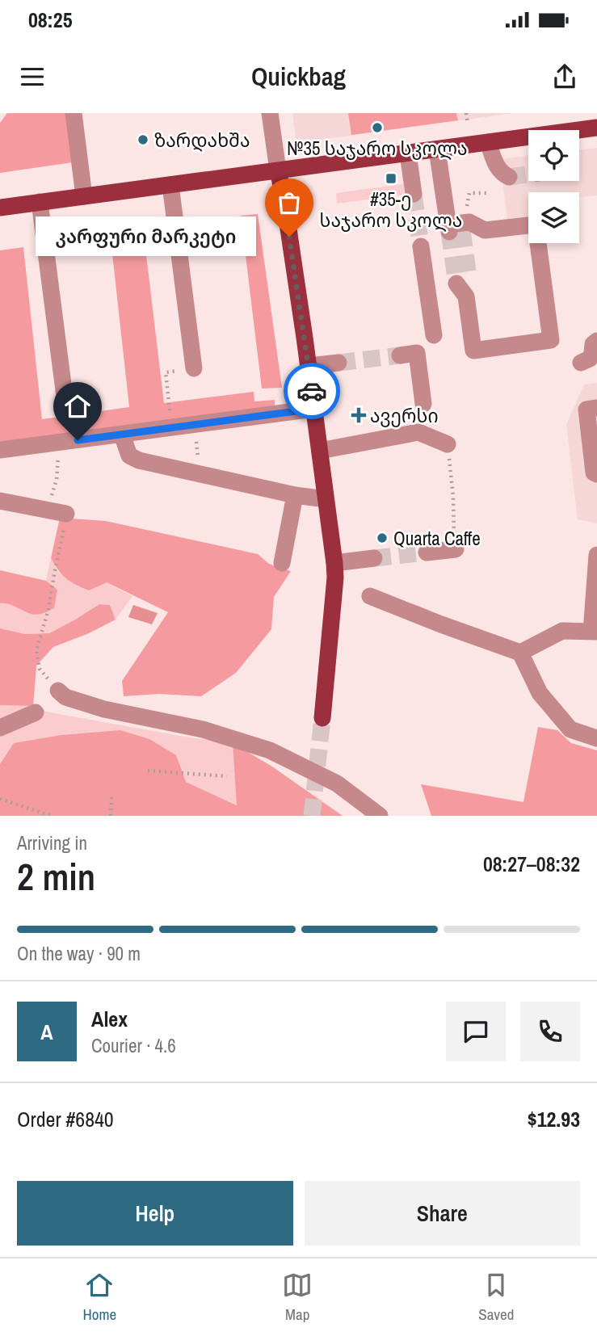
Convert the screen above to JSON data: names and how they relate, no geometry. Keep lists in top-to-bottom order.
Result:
{
  "places": {
    "other": [
      "№35 საჯარო სკოლა",
      "ზარდახშა",
      "კარფური მარკეტი",
      "Quarta Caffe"
    ],
    "transit": ["#35-ე საჯარო სკოლა"],
    "health": ["ავერსი"]
  },
  "page": {
    "status": "08:25",
    "header": "Quickbag",
    "bubble": "კარფური მარკეტი",
    "heading": ["2 min", "Arriving in", "08:27–08:32"],
    "panel": [
      "Alex",
      "Courier · 4.6",
      "Order #6840",
      "$12.93"
    ],
    "bar": "On the way · 90 m",
    "round": "A",
    "buttons": ["Help", "Share"],
    "tabs": ["Home", "Map", "Saved"]
  }
}
